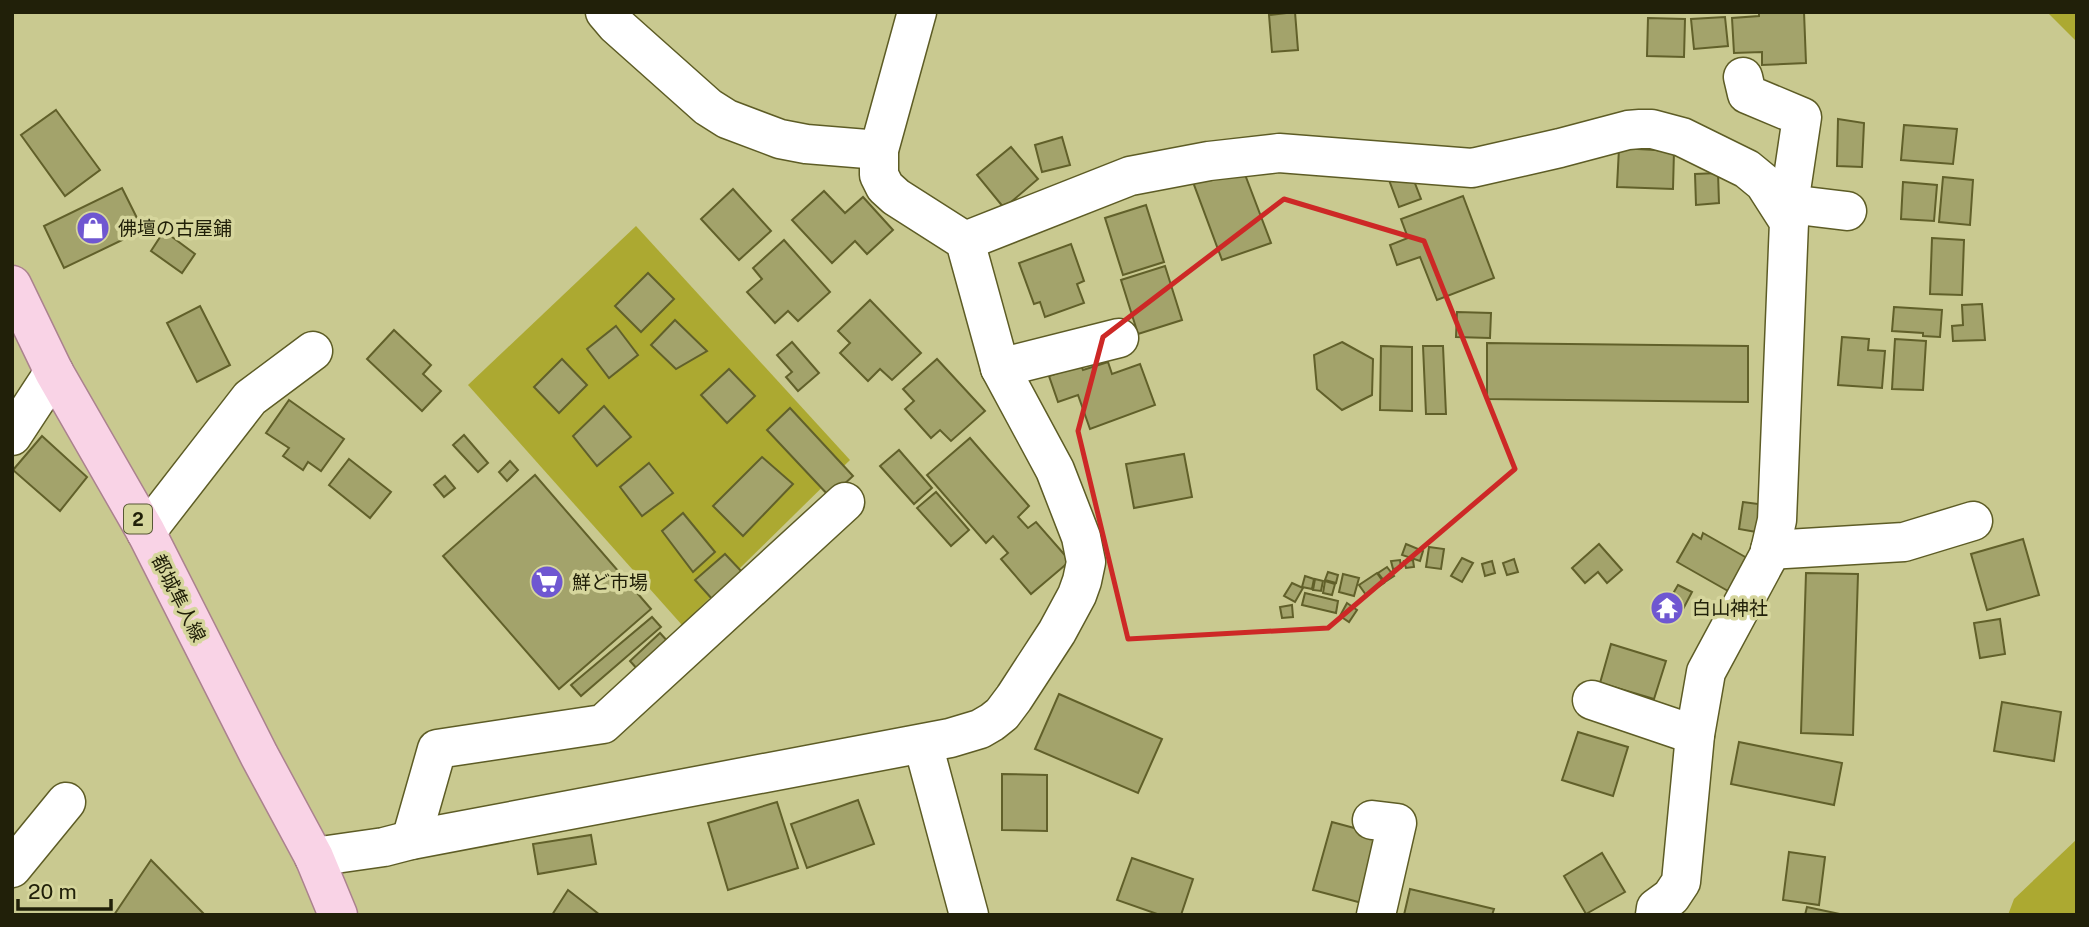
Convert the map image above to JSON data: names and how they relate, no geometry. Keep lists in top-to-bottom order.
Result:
{
  "streets": {
    "main road": ["2", "都城隼人線"]
  },
  "places": {
    "shop": ["佛壇の古屋鋪"],
    "supermarket": ["鮮ど市場"],
    "temple": ["白山神社"]
  },
  "scale_bar": "20 m"
}
